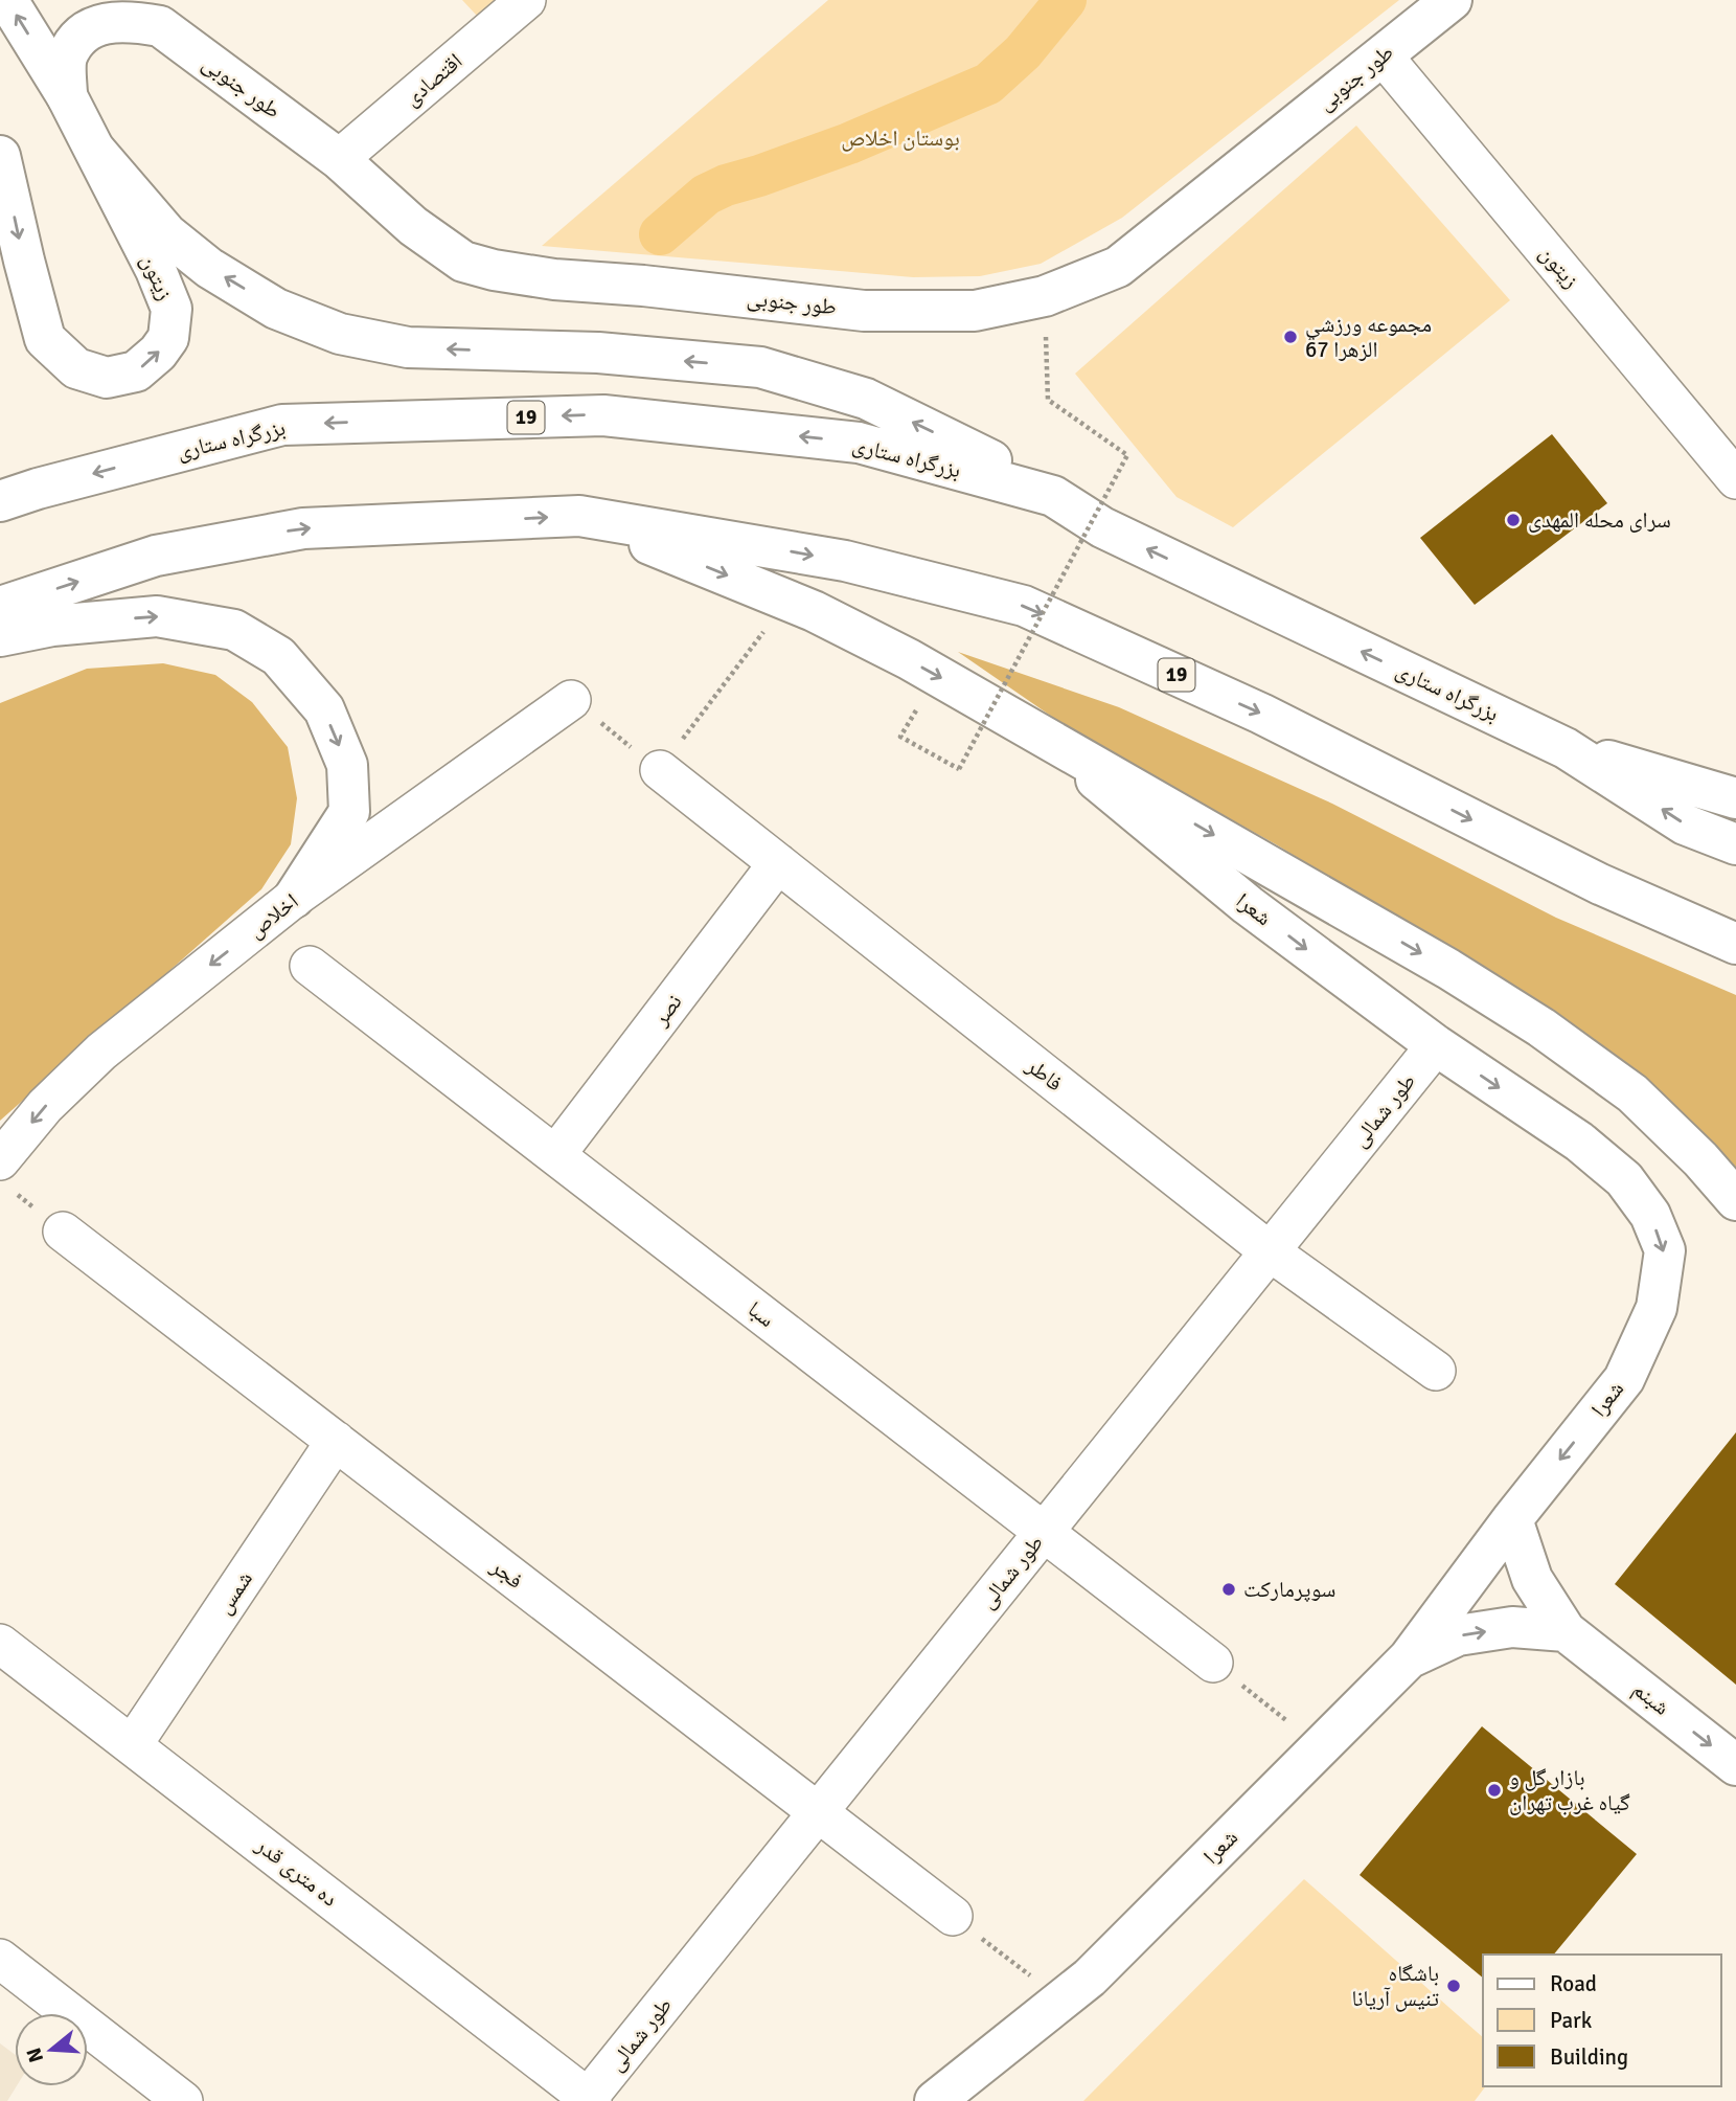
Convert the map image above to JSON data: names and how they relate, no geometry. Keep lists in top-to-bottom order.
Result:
{
  "streets": {
    "main road": [
      "طور جنوبی",
      "زیتون",
      "19",
      "بزرگراه ستاری",
      "شعرا",
      "شبنم"
    ],
    "street": [
      "اقتصادی",
      "اخلاص",
      "نصر",
      "فاطر",
      "طور شمالی",
      "سبا",
      "فجر",
      "شمس",
      "ده متری قدر"
    ]
  },
  "crossings": [
    ["طور جنوبی", "اقتصادی"],
    ["طور جنوبی", "زیتون"],
    ["شعرا", "طور شمالی"],
    ["نصر", "فاطر"],
    ["نصر", "سبا"],
    ["فاطر", "طور شمالی"],
    ["طور شمالی", "سبا"],
    ["طور شمالی", "فجر"],
    ["طور شمالی", "ده متری قدر"],
    ["فجر", "شمس"],
    ["شمس", "ده متری قدر"]
  ],
  "one_way": ["شعرا", "اخلاص", "شبنم"],
  "parks": ["بوستان اخلاص"],
  "places": [
    "مجموعه ورزشي الزهرا 67",
    "سرای محله المهدی",
    "سوپرمارکت",
    "بازار گل و گیاه غرب تهران",
    "باشگاه تنیس آریانا"
  ],
  "legend": ["Road", "Park", "Building"],
  "north": "left"
}
